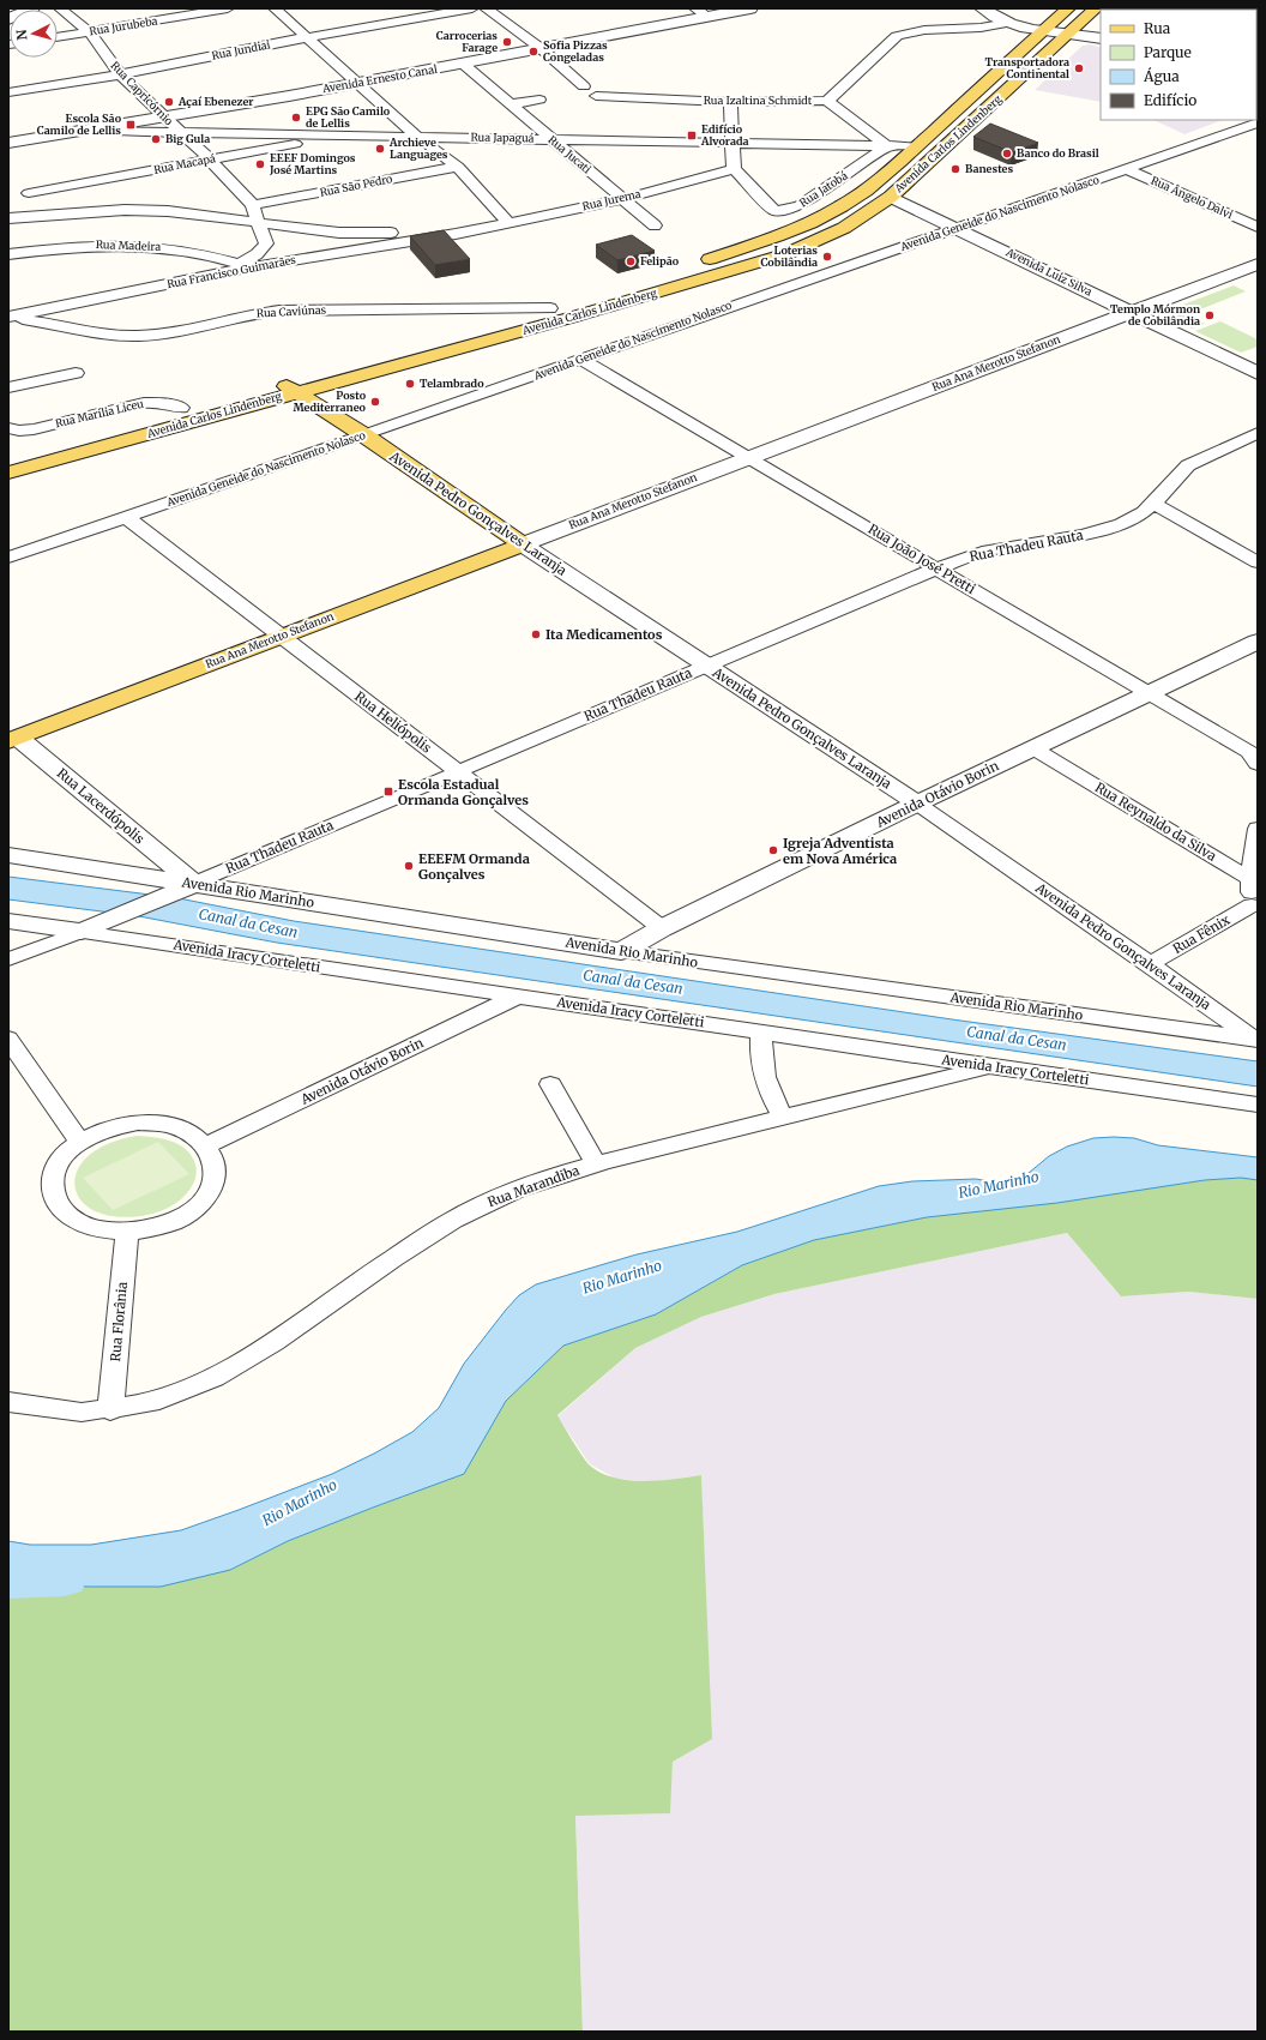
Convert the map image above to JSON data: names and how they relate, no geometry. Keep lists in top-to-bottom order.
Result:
{
  "streets": {
    "main road": ["Avenida Carlos Lindenberg", "Rua Ana Merotto Stefanon", "Avenida Pedro Gonçalves Laranja"],
    "street": [
      "Rua Jurubeba",
      "Rua Jundiai",
      "Avenida Ernesto Canal",
      "Rua Capricórnio",
      "Rua Izaltina Schmidt",
      "Rua Japaguá",
      "Rua Jucati",
      "Rua Macapá",
      "Rua São Pedro",
      "Rua Jatobá",
      "Rua Ângelo Dalvi",
      "Rua Jurema",
      "Avenida Geneide do Nascimento Nolasco",
      "Rua Madeira",
      "Rua Francisco Guimarães",
      "Avenida Luiz Silva",
      "Rua Caviúnas",
      "Rua Marília Liceu",
      "Rua Thadeu Rauta",
      "Rua João José Pretti",
      "Rua Heliópolis",
      "Avenida Otávio Borin",
      "Rua Lacerdópolis",
      "Rua Reynaldo da Silva",
      "Avenida Rio Marinho",
      "Rua Fênix",
      "Avenida Iracy Corteletti",
      "Rua Marandiba",
      "Rua Florânia"
    ]
  },
  "crossings": [
    ["Rua Jurubeba", "Rua Capricórnio"],
    ["Rua Jundiai", "Rua Capricórnio"],
    ["Avenida Ernesto Canal", "Rua Capricórnio"],
    ["Avenida Ernesto Canal", "Rua Japaguá"],
    ["Avenida Ernesto Canal", "Rua Jucati"],
    ["Rua Capricórnio", "Rua Japaguá"],
    ["Rua Capricórnio", "Rua Macapá"],
    ["Rua Capricórnio", "Rua São Pedro"],
    ["Rua Capricórnio", "Rua Jurema"],
    ["Rua Capricórnio", "Rua Madeira"],
    ["Rua Capricórnio", "Rua Francisco Guimarães"],
    ["Rua Japaguá", "Avenida Carlos Lindenberg"],
    ["Rua Japaguá", "Rua Jucati"],
    ["Rua Japaguá", "Rua Macapá"],
    ["Rua Japaguá", "Rua Jatobá"],
    ["Avenida Carlos Lindenberg", "Avenida Luiz Silva"],
    ["Avenida Carlos Lindenberg", "Rua Caviúnas"],
    ["Avenida Carlos Lindenberg", "Rua Marília Liceu"],
    ["Avenida Carlos Lindenberg", "Avenida Pedro Gonçalves Laranja"],
    ["Rua Jucati", "Rua Jurema"],
    ["Rua Jatobá", "Rua Jurema"],
    ["Rua Ângelo Dalvi", "Avenida Geneide do Nascimento Nolasco"],
    ["Rua Jurema", "Rua Francisco Guimarães"],
    ["Avenida Geneide do Nascimento Nolasco", "Avenida Luiz Silva"],
    ["Avenida Geneide do Nascimento Nolasco", "Avenida Pedro Gonçalves Laranja"],
    ["Avenida Geneide do Nascimento Nolasco", "Rua João José Pretti"],
    ["Avenida Geneide do Nascimento Nolasco", "Rua Heliópolis"],
    ["Rua Madeira", "Rua Francisco Guimarães"],
    ["Rua Francisco Guimarães", "Rua Caviúnas"],
    ["Avenida Luiz Silva", "Rua Ana Merotto Stefanon"],
    ["Rua Ana Merotto Stefanon", "Avenida Pedro Gonçalves Laranja"],
    ["Rua Ana Merotto Stefanon", "Rua João José Pretti"],
    ["Rua Ana Merotto Stefanon", "Rua Heliópolis"],
    ["Rua Ana Merotto Stefanon", "Rua Lacerdópolis"],
    ["Avenida Pedro Gonçalves Laranja", "Rua Thadeu Rauta"],
    ["Avenida Pedro Gonçalves Laranja", "Avenida Otávio Borin"],
    ["Avenida Pedro Gonçalves Laranja", "Avenida Rio Marinho"],
    ["Avenida Pedro Gonçalves Laranja", "Rua Fênix"],
    ["Rua Thadeu Rauta", "Rua João José Pretti"],
    ["Rua Thadeu Rauta", "Rua Heliópolis"],
    ["Rua Thadeu Rauta", "Rua Lacerdópolis"],
    ["Rua Thadeu Rauta", "Avenida Rio Marinho"],
    ["Rua Thadeu Rauta", "Avenida Iracy Corteletti"],
    ["Rua João José Pretti", "Avenida Otávio Borin"],
    ["Rua Heliópolis", "Avenida Otávio Borin"],
    ["Avenida Otávio Borin", "Rua Reynaldo da Silva"],
    ["Avenida Otávio Borin", "Avenida Rio Marinho"],
    ["Avenida Otávio Borin", "Avenida Iracy Corteletti"],
    ["Avenida Otávio Borin", "Rua Florânia"],
    ["Rua Lacerdópolis", "Avenida Rio Marinho"],
    ["Avenida Iracy Corteletti", "Rua Marandiba"],
    ["Rua Marandiba", "Rua Florânia"]
  ],
  "water": ["Canal da Cesan", "Rio Marinho"],
  "places": {
    "other": [
      "Carrocerias Farage",
      "Sofia Pizzas Congeladas",
      "Transportadora Continental",
      "Açaí Ebenezer",
      "EPG São Camilo de Lellis",
      "Big Gula",
      "Archieve Languages",
      "Banco do Brasil",
      "EEEF Domingos José Martins",
      "Banestes",
      "Loterias Cobilândia",
      "Felipão",
      "Templo Mórmon de Cobilândia",
      "Telambrado",
      "Posto Mediterraneo",
      "Ita Medicamentos",
      "Igreja Adventista em Nova América",
      "EEEFM Ormanda Gonçalves"
    ],
    "transit": ["Escola São Camilo de Lellis", "Edifício Alvorada", "Escola Estadual Ormanda Gonçalves"]
  },
  "legend": [
    "Rua",
    "Parque",
    "Água",
    "Edifício"
  ],
  "north": "left"
}
